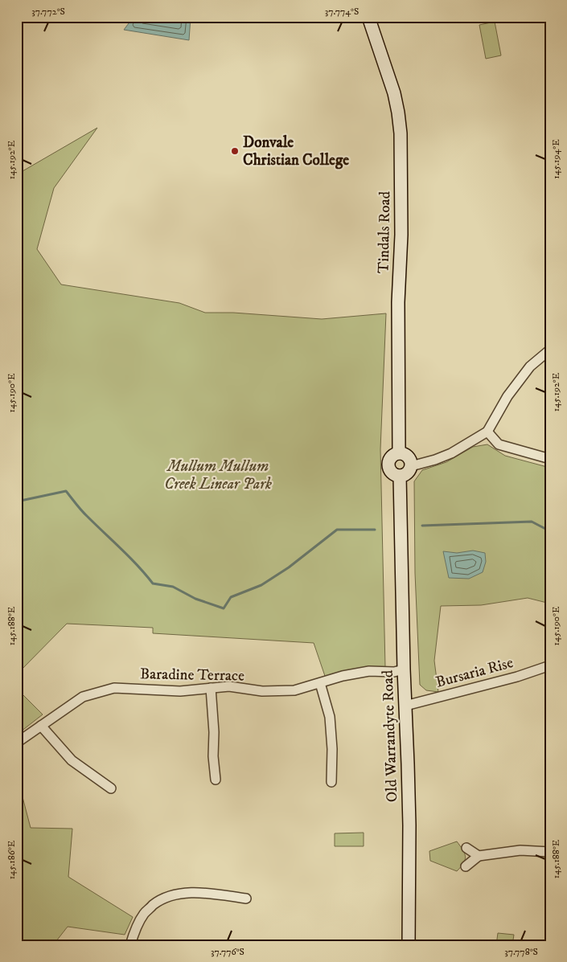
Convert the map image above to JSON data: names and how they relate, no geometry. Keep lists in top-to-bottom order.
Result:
{
  "streets": {
    "main road": ["Tindals Road", "Old Warrandyte Road"],
    "street": ["Bursaria Rise", "Baradine Terrace"]
  },
  "crossings": [
    ["Tindals Road", "Old Warrandyte Road"],
    ["Bursaria Rise", "Old Warrandyte Road"],
    ["Baradine Terrace", "Old Warrandyte Road"]
  ],
  "parks": ["Mullum Mullum Creek Linear Park"],
  "places": ["Donvale Christian College"],
  "coordinates": [
    "37.772°S",
    "37.774°S",
    "145.194°E",
    "145.192°E",
    "145.190°E",
    "145.188°E",
    "145.186°E",
    "37.776°S",
    "37.778°S"
  ]
}
